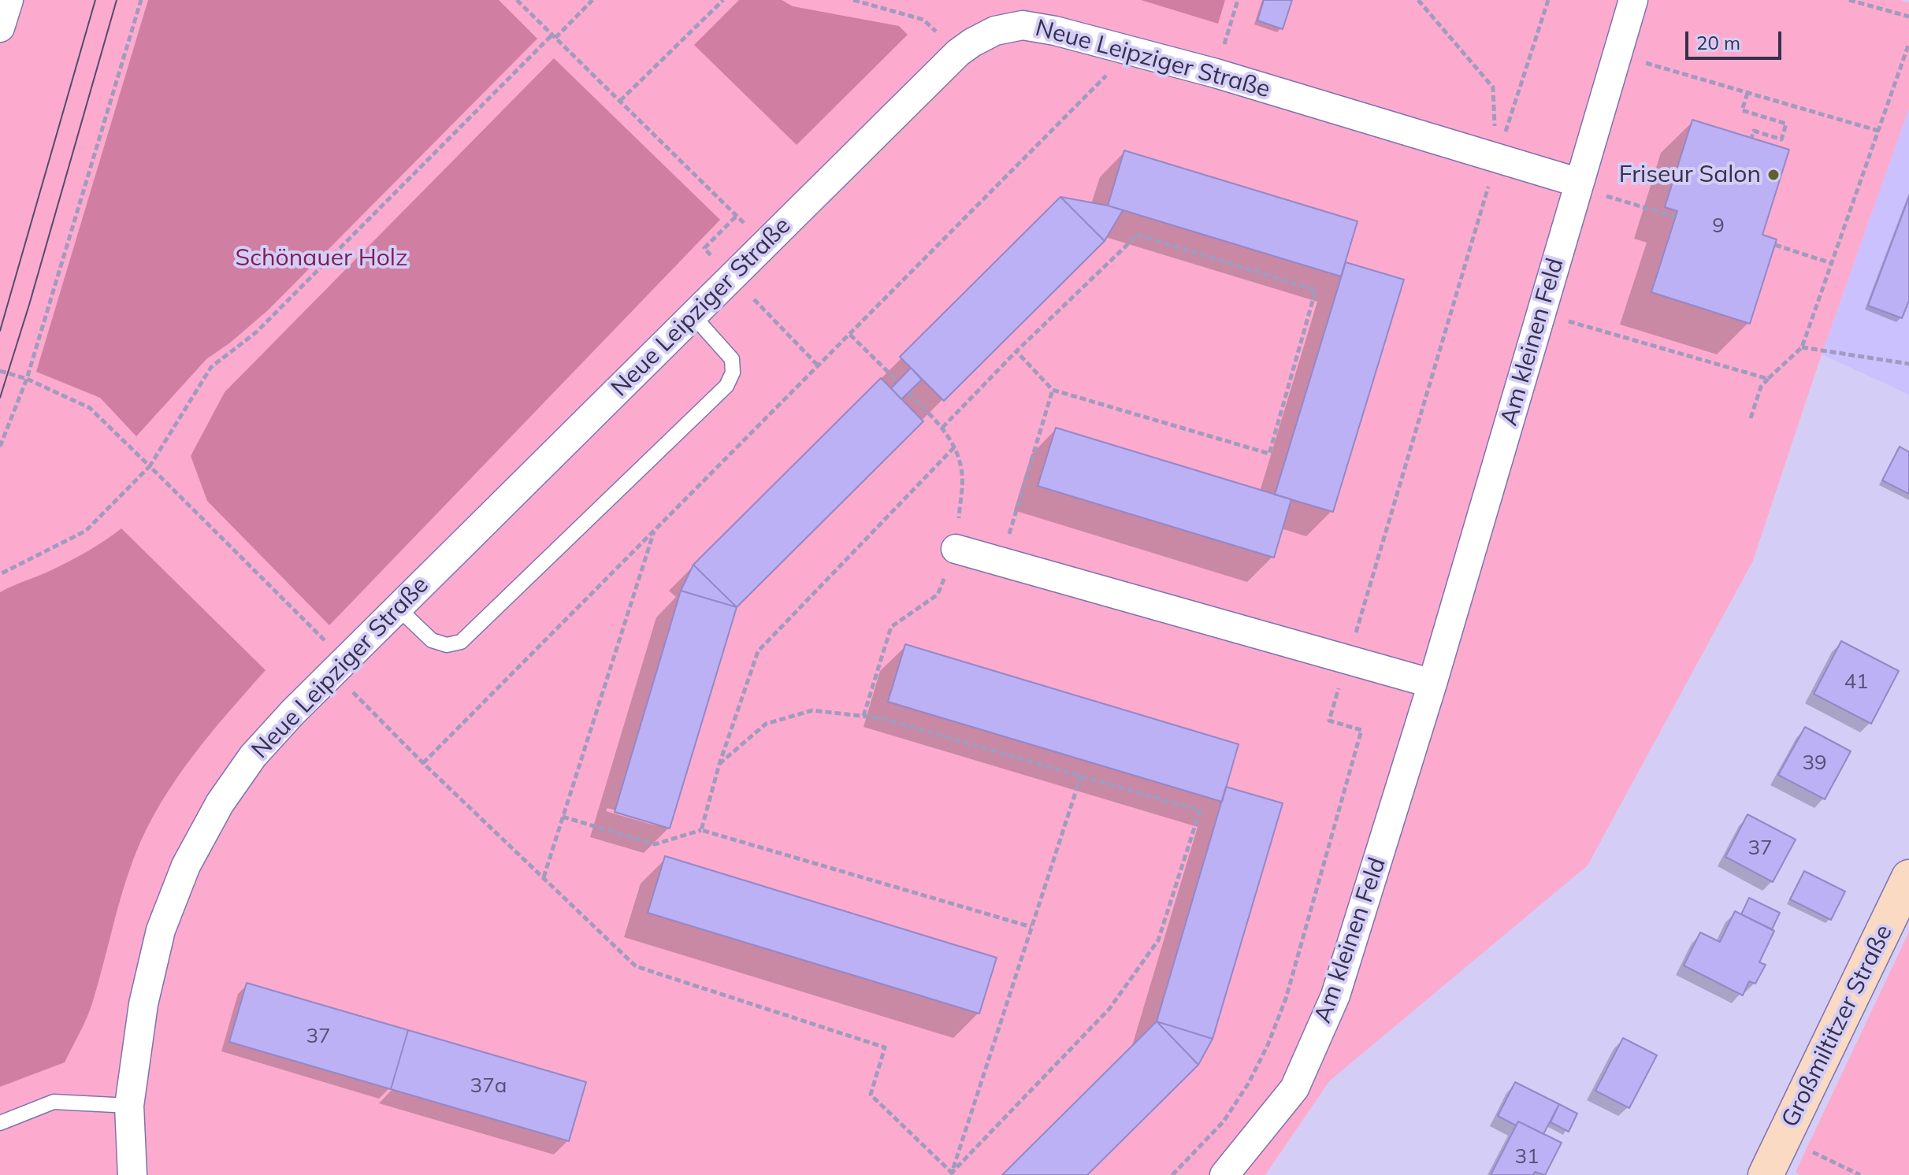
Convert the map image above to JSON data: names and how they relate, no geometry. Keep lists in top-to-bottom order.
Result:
{
  "streets": {
    "street": ["Neue Leipziger Straße", "Am kleinen Feld", "Großmiltitzer Straße"]
  },
  "crossings": [
    ["Neue Leipziger Straße", "Am kleinen Feld"]
  ],
  "parks": ["Schönauer Holz"],
  "places": ["Friseur Salon"],
  "house_numbers": [
    "9",
    "41",
    "39",
    "37",
    "37",
    "37a",
    "31"
  ],
  "scale_bar": "20 m"
}
